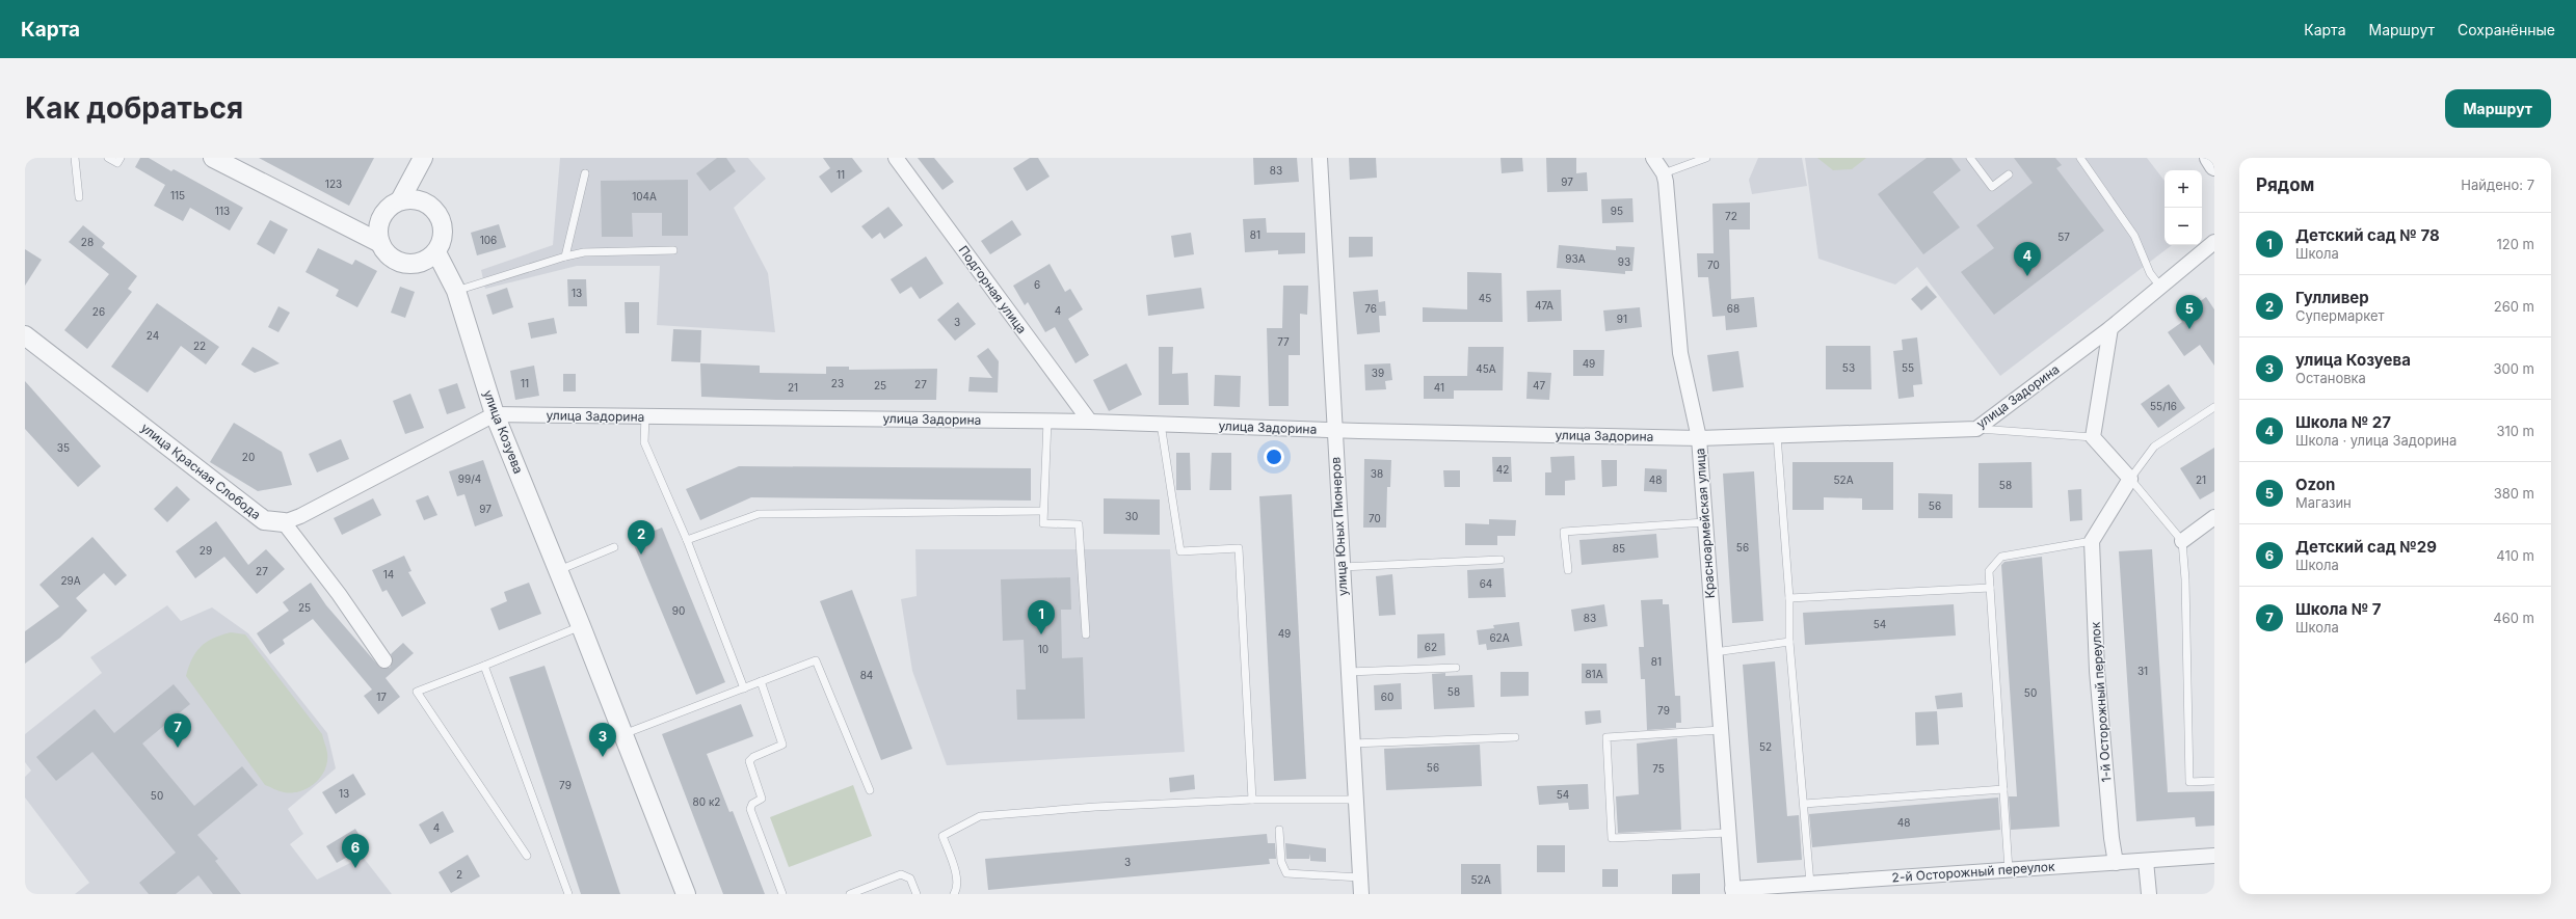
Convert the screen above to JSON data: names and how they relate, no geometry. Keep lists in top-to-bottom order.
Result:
{
  "streets": {
    "street": [
      "Подгорная улица",
      "улица Задорина",
      "улица Козуева",
      "улица Красная Слобода",
      "Красноармейская улица",
      "улица Юных Пионеров",
      "1-й Осторожный переулок",
      "2-й Осторожный переулок"
    ]
  },
  "crossings": [
    ["Подгорная улица", "улица Задорина"],
    ["улица Задорина", "улица Козуева"],
    ["улица Задорина", "улица Красная Слобода"],
    ["улица Задорина", "Красноармейская улица"],
    ["улица Задорина", "улица Юных Пионеров"],
    ["Красноармейская улица", "2-й Осторожный переулок"],
    ["1-й Осторожный переулок", "2-й Осторожный переулок"]
  ],
  "house_numbers": [
    "83",
    "11",
    "97",
    "123",
    "115",
    "104А",
    "113",
    "95",
    "72",
    "81",
    "57",
    "106",
    "28",
    "93А",
    "93",
    "70",
    "6",
    "13",
    "45",
    "47А",
    "76",
    "68",
    "4",
    "26",
    "91",
    "3",
    "24",
    "77",
    "22",
    "49",
    "53",
    "55",
    "45А",
    "39",
    "11",
    "23",
    "27",
    "25",
    "47",
    "21",
    "41",
    "55/16",
    "35",
    "20",
    "42",
    "38",
    "99/4",
    "48",
    "52А",
    "21",
    "58",
    "56",
    "97",
    "30",
    "70",
    "56",
    "85",
    "29",
    "27",
    "14",
    "29А",
    "64",
    "25",
    "90",
    "83",
    "54",
    "49",
    "62А",
    "62",
    "10",
    "81",
    "31",
    "81А",
    "84",
    "58",
    "50",
    "17",
    "60",
    "79",
    "52",
    "56",
    "75",
    "79",
    "13",
    "54",
    "50",
    "80 к2",
    "48",
    "4",
    "3",
    "2",
    "52А"
  ],
  "page": {
    "header": "Карта",
    "nav": ["Карта", "Маршрут", "Сохранённые"],
    "buttons": "Маршрут",
    "title": "Как добраться",
    "heading": ["Рядом", "Найдено: 7"],
    "map_buttons": ["+", "−"],
    "list": [
      {
        "mark": "1",
        "name": "Детский сад № 78",
        "note": "Школа",
        "value": "120 m"
      },
      {
        "mark": "2",
        "name": "Гулливер",
        "note": "Супермаркет",
        "value": "260 m"
      },
      {
        "mark": "3",
        "name": "улица Козуева",
        "note": "Остановка",
        "value": "300 m"
      },
      {
        "mark": "4",
        "name": "Школа № 27",
        "note": "Школа · улица Задорина",
        "value": "310 m"
      },
      {
        "mark": "5",
        "name": "Ozon",
        "note": "Магазин",
        "value": "380 m"
      },
      {
        "mark": "6",
        "name": "Детский сад №29",
        "note": "Школа",
        "value": "410 m"
      },
      {
        "mark": "7",
        "name": "Школа № 7",
        "note": "Школа",
        "value": "460 m"
      }
    ],
    "pins": [
      "4",
      "5",
      "2",
      "1",
      "7",
      "3",
      "6"
    ]
  }
}
